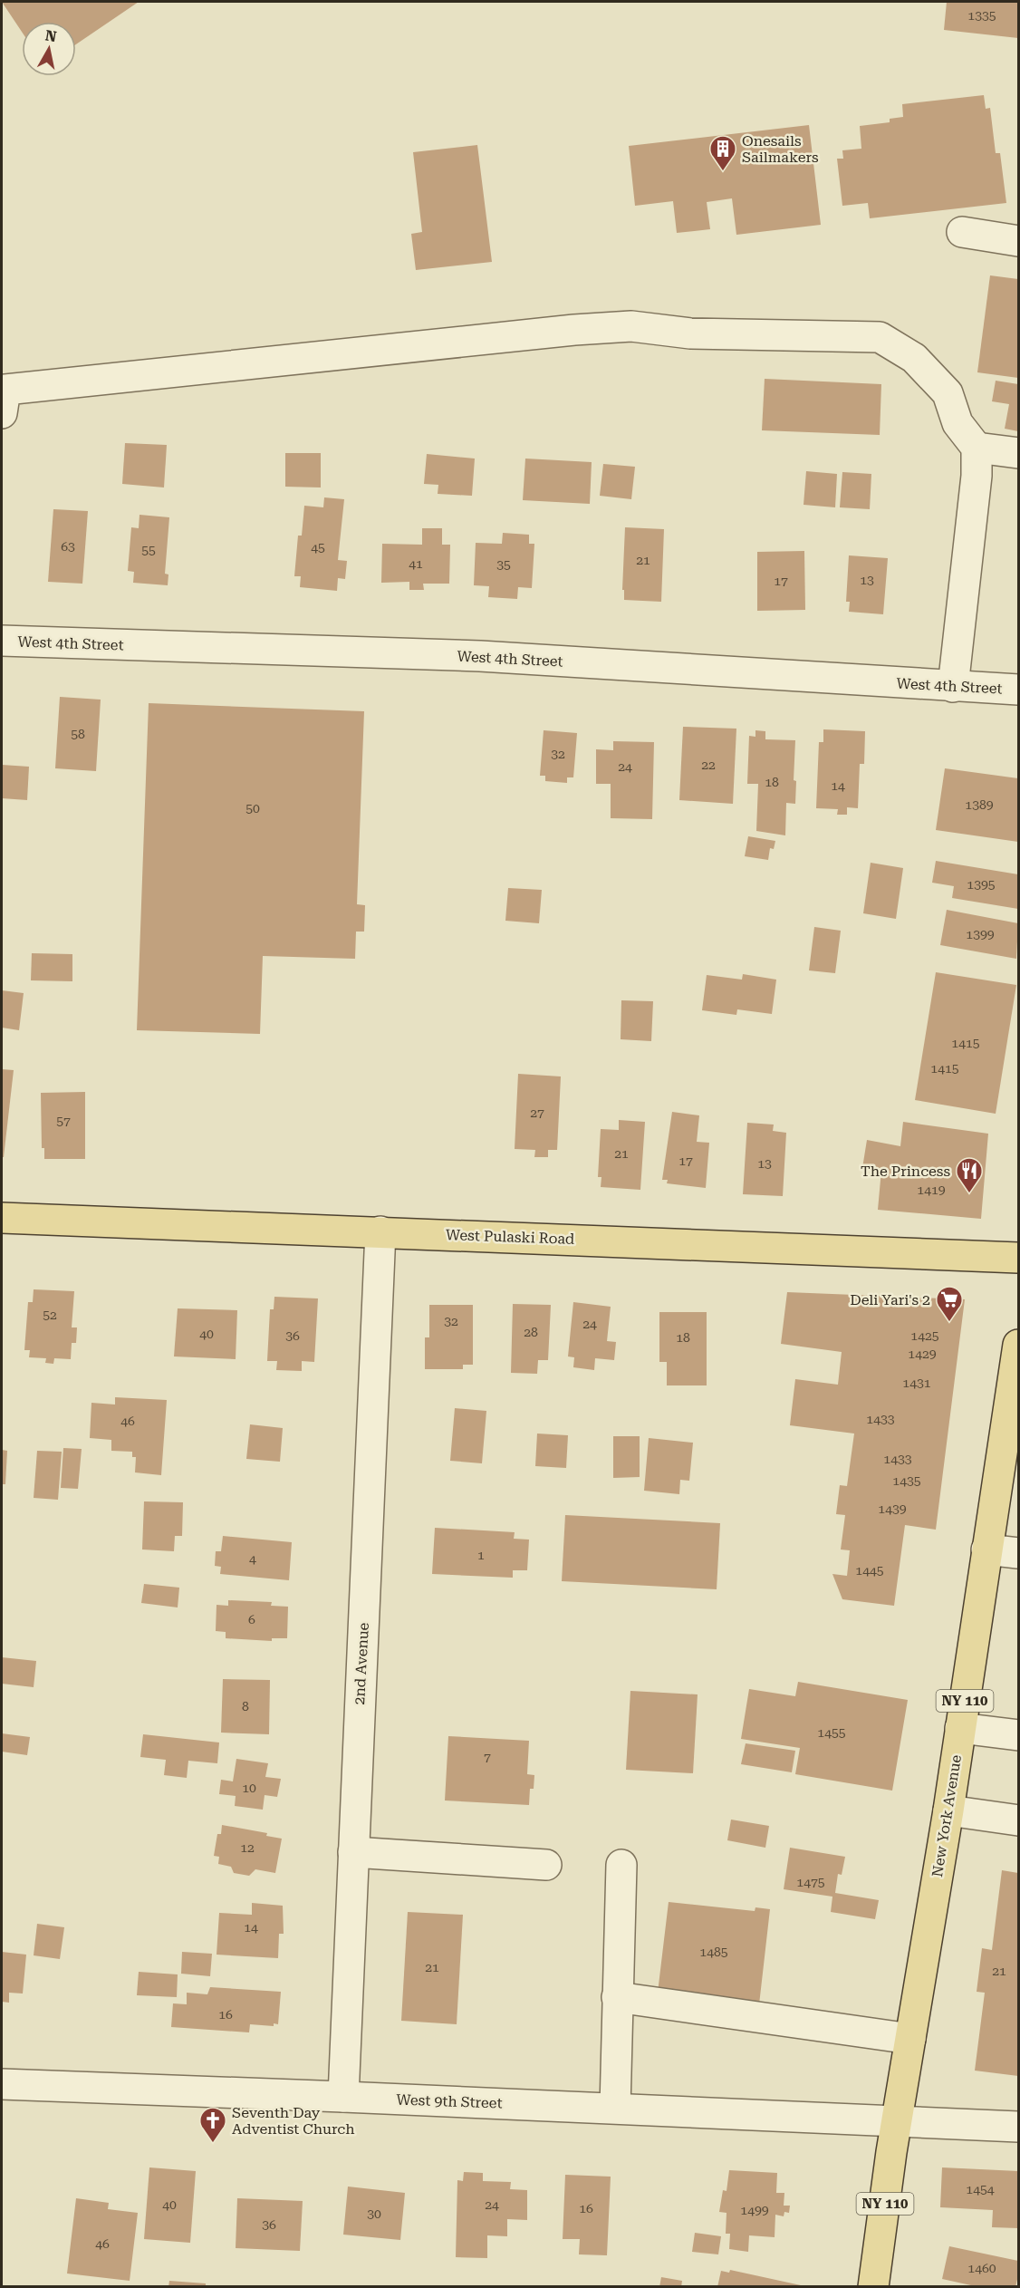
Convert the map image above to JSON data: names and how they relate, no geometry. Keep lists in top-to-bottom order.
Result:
{
  "streets": {
    "main road": ["West Pulaski Road", "NY 110", "New York Avenue"],
    "street": ["West 4th Street", "2nd Avenue", "West 9th Street"]
  },
  "crossings": [
    ["West Pulaski Road", "2nd Avenue"],
    ["2nd Avenue", "West 9th Street"],
    ["New York Avenue", "West 9th Street"]
  ],
  "places": {
    "building": ["Onesails Sailmakers"],
    "restaurant": ["The Princess"],
    "supermarket": ["Deli Yari's 2"],
    "church": ["Seventh Day Adventist Church"]
  },
  "house_numbers": [
    "1335",
    "63",
    "45",
    "55",
    "21",
    "41",
    "35",
    "13",
    "17",
    "58",
    "32",
    "22",
    "24",
    "18",
    "14",
    "1389",
    "50",
    "1395",
    "1399",
    "1415",
    "1415",
    "27",
    "57",
    "21",
    "17",
    "13",
    "1419",
    "52",
    "32",
    "24",
    "28",
    "40",
    "36",
    "1425",
    "18",
    "1429",
    "1431",
    "1433",
    "46",
    "1433",
    "1435",
    "1439",
    "1",
    "4",
    "1445",
    "6",
    "8",
    "1455",
    "7",
    "10",
    "12",
    "1475",
    "14",
    "1485",
    "21",
    "21",
    "16",
    "1454",
    "40",
    "24",
    "16",
    "1499",
    "30",
    "36",
    "46",
    "1460"
  ],
  "north": "top"
}
